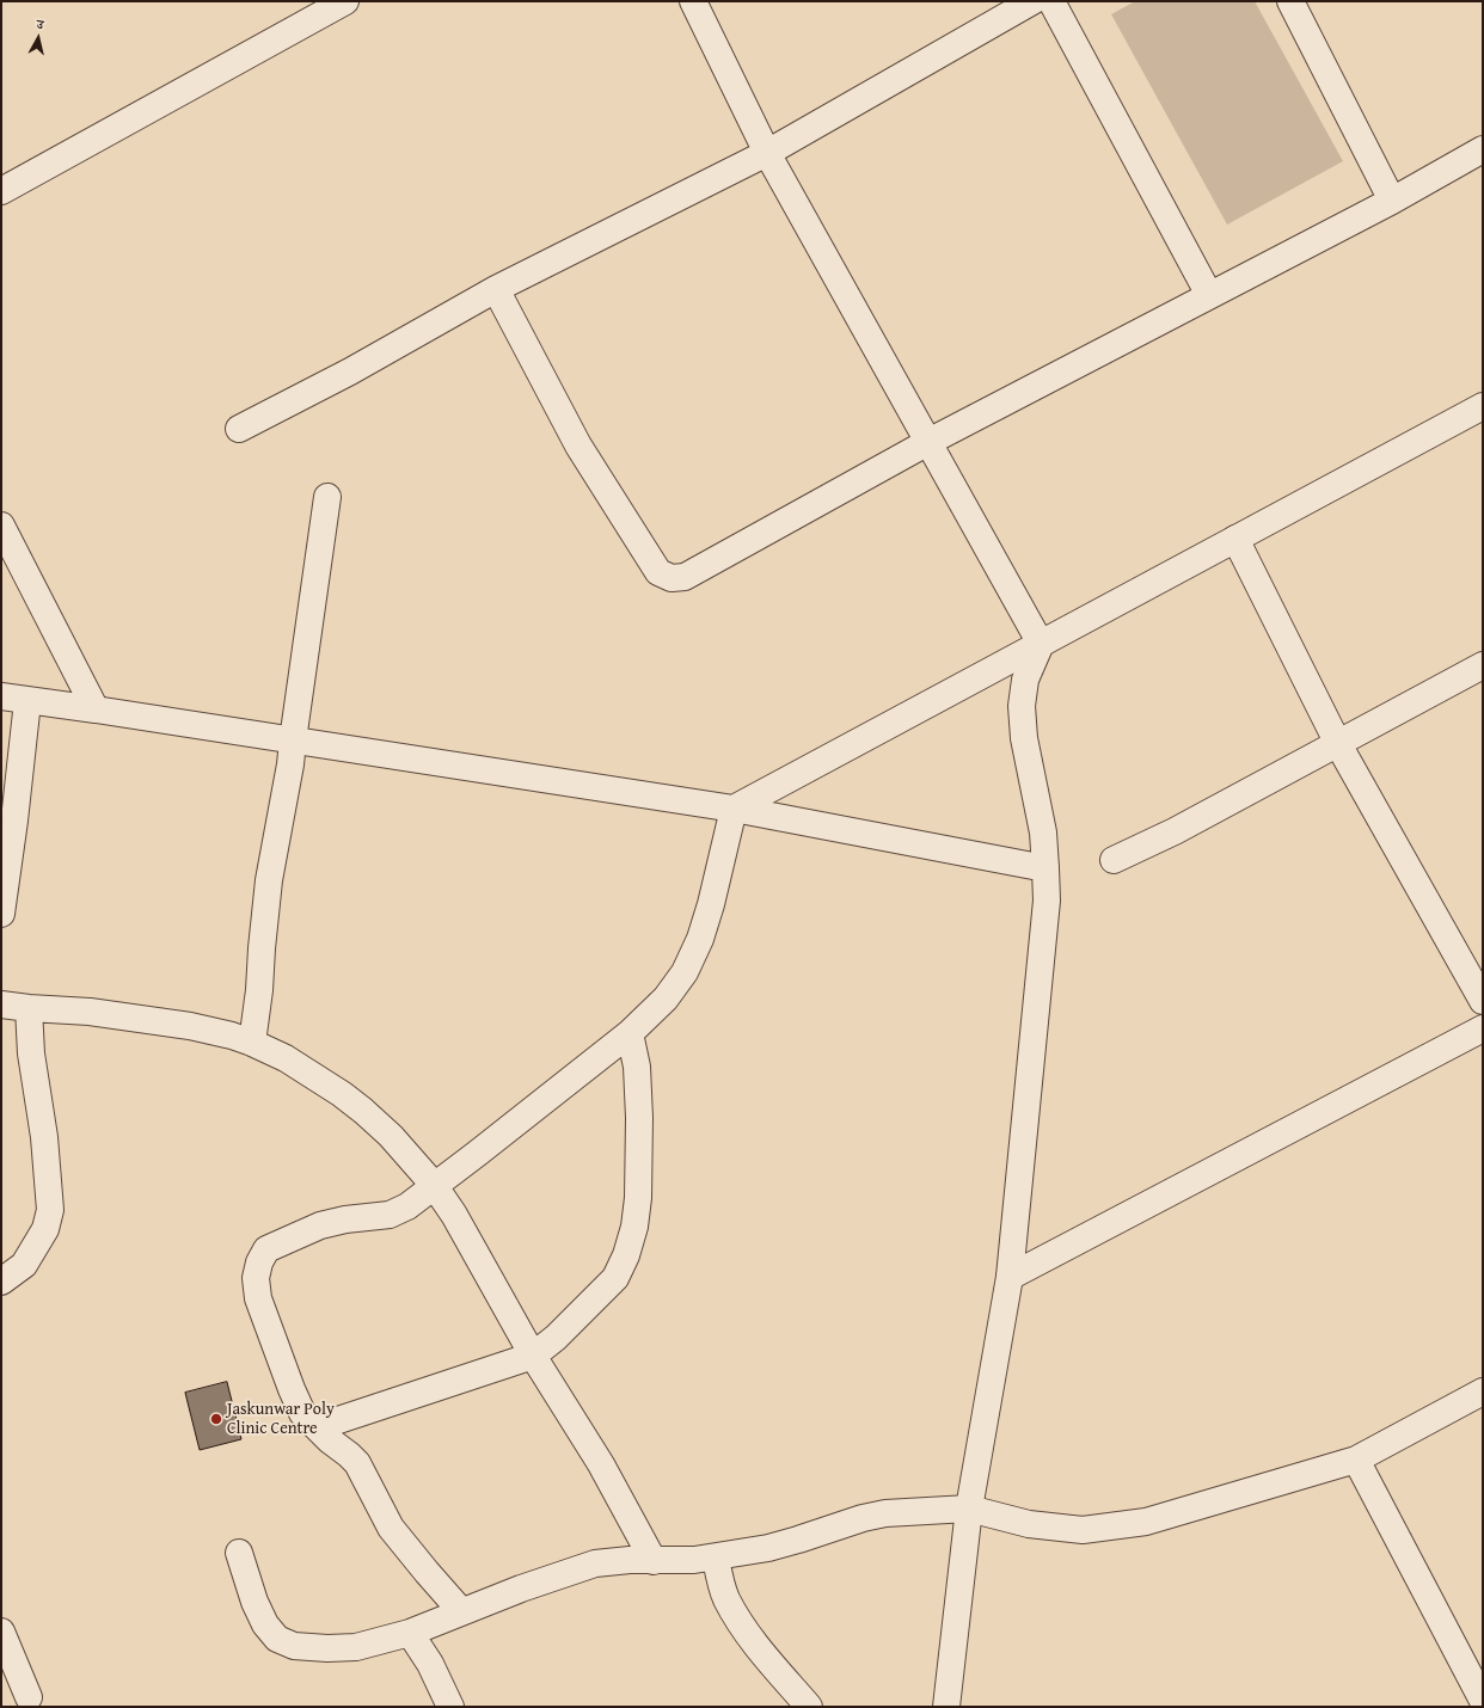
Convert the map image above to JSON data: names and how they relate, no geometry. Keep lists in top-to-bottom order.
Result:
{
  "places": ["Jaskunwar Poly Clinic Centre"],
  "north": "top"
}
